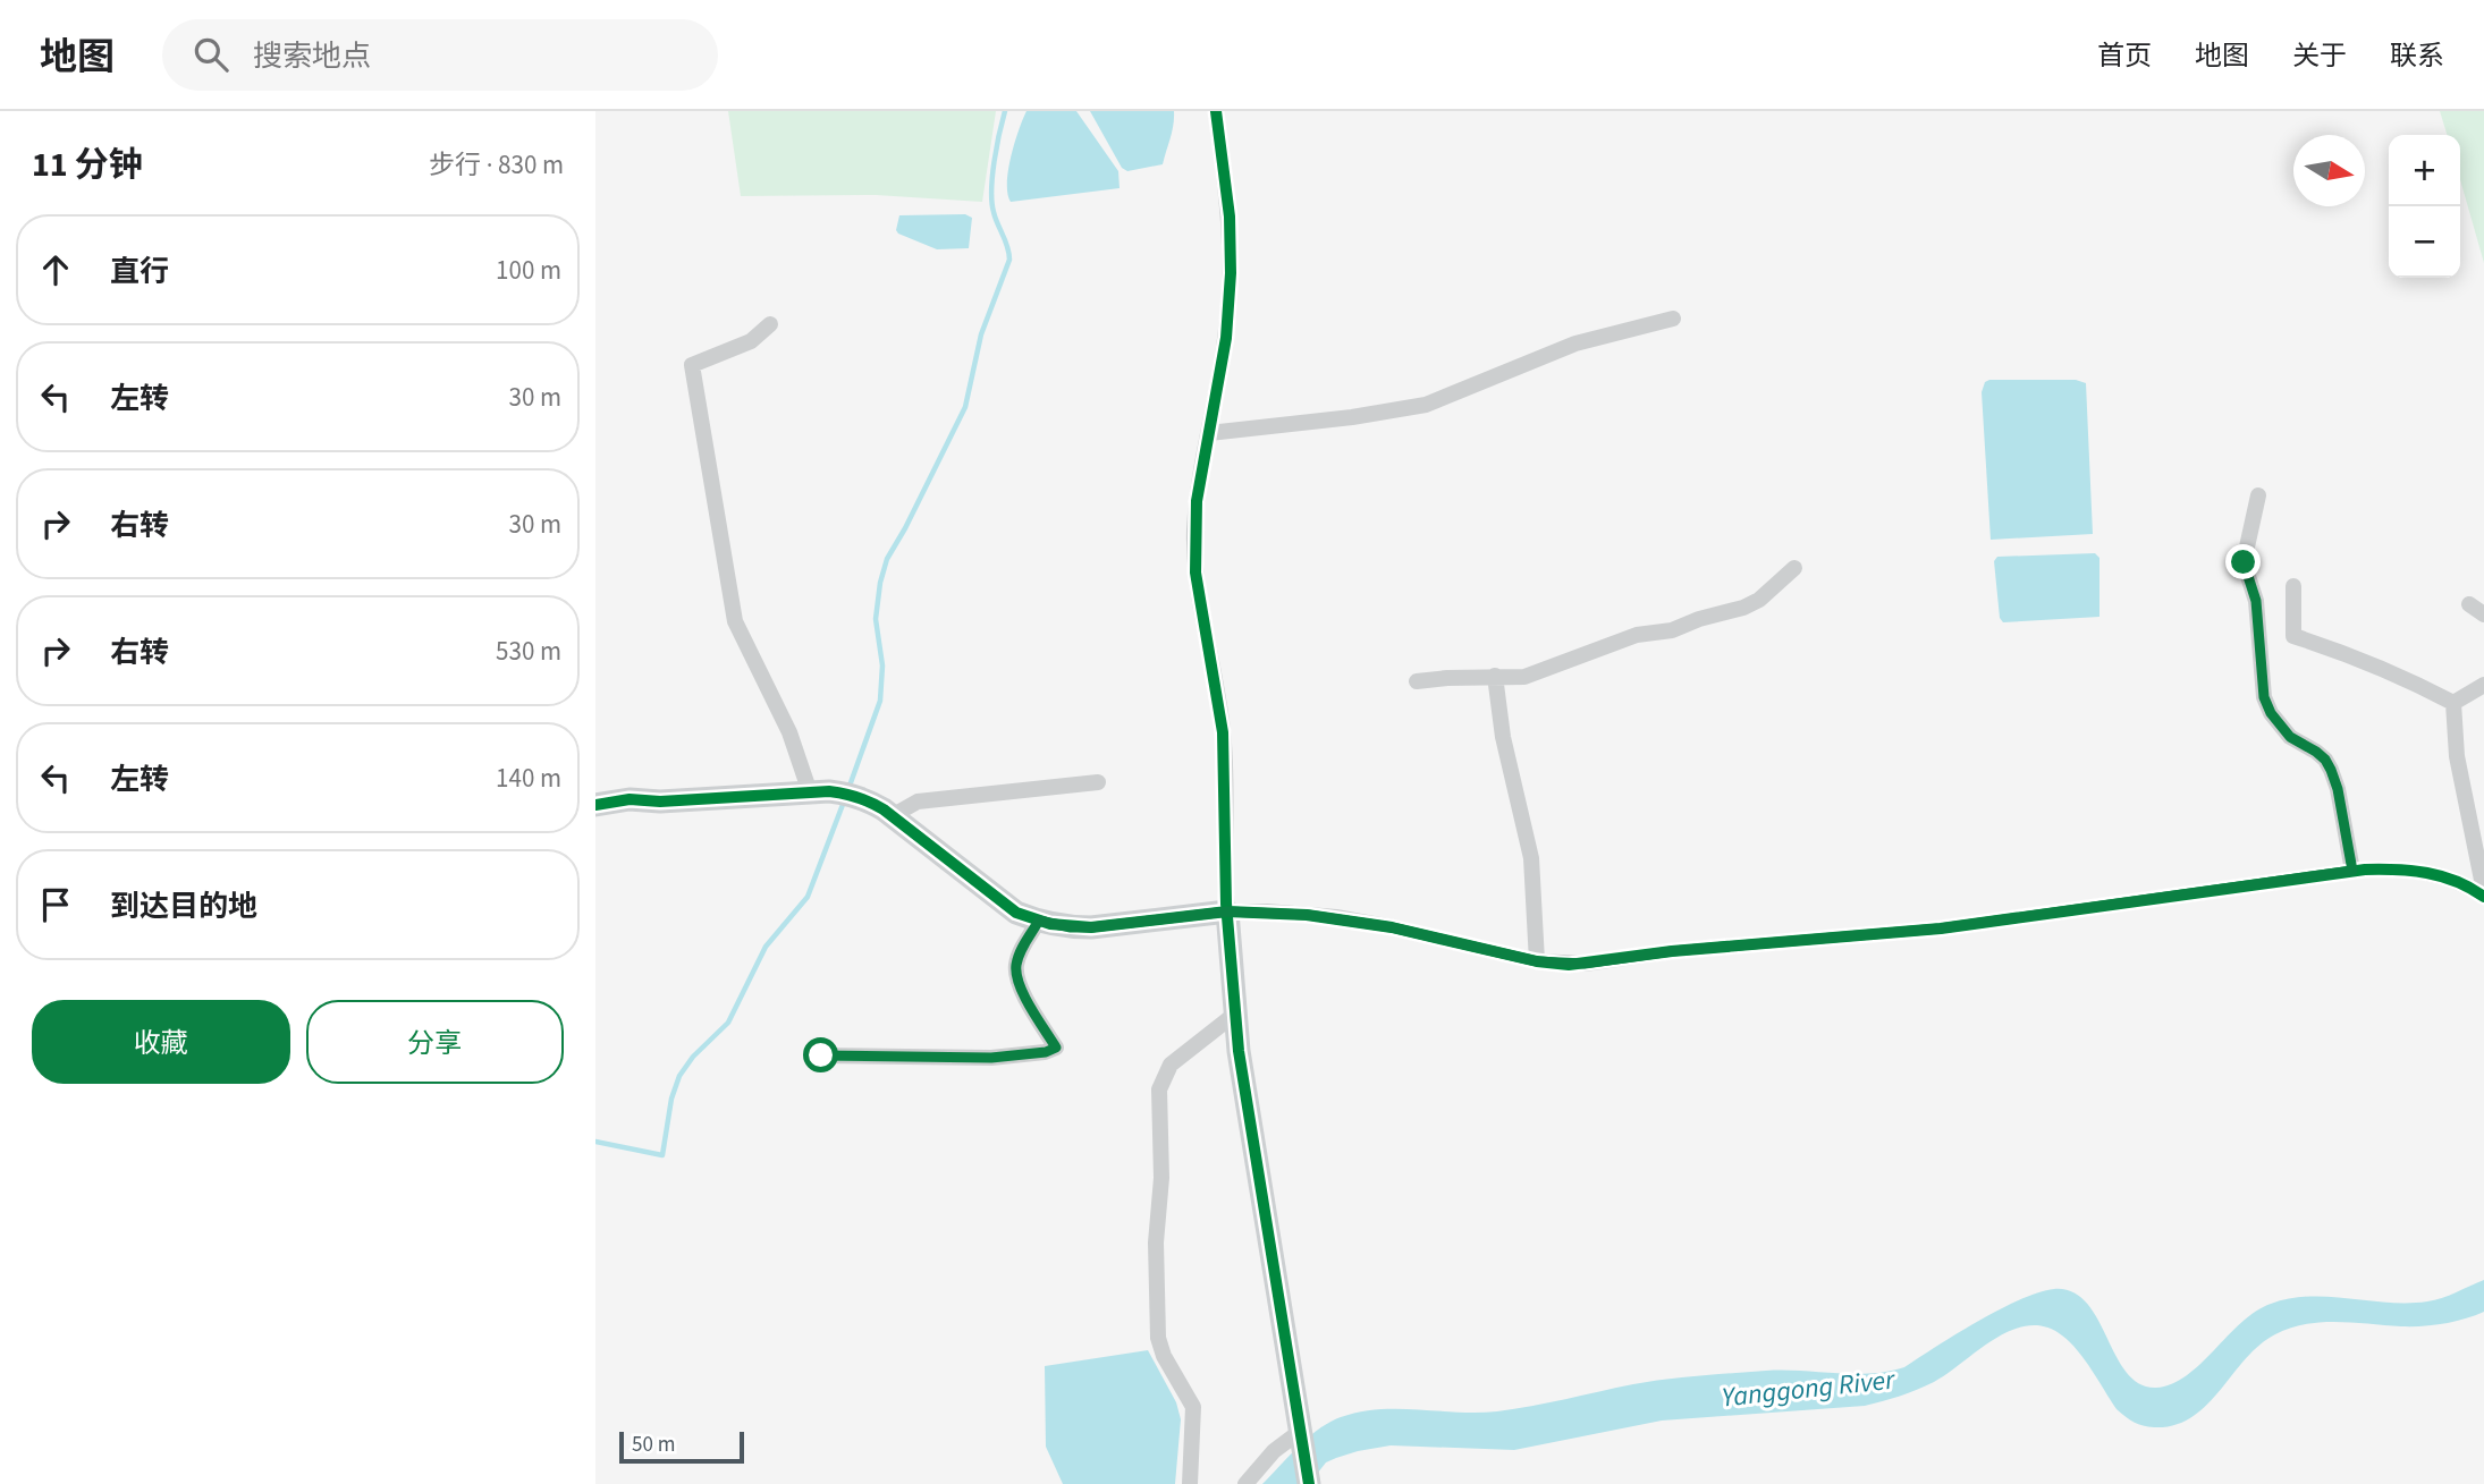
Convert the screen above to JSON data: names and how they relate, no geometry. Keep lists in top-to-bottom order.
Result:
{
  "water": ["Yanggong River"],
  "scale_bar": "50 m",
  "north": "right",
  "page": {
    "header": "地图",
    "search": "搜索地点",
    "nav": [
      "首页",
      "地图",
      "关于",
      "联系"
    ],
    "heading": ["11 分钟", "步行 · 830 m"],
    "map_buttons": ["+", "−"],
    "list": [
      ["直行", "100 m"],
      ["左转", "30 m"],
      ["右转", "30 m"],
      ["右转", "530 m"],
      ["左转", "140 m"],
      "到达目的地"
    ],
    "buttons": ["收藏", "分享"],
    "scale": "50 m"
  }
}
